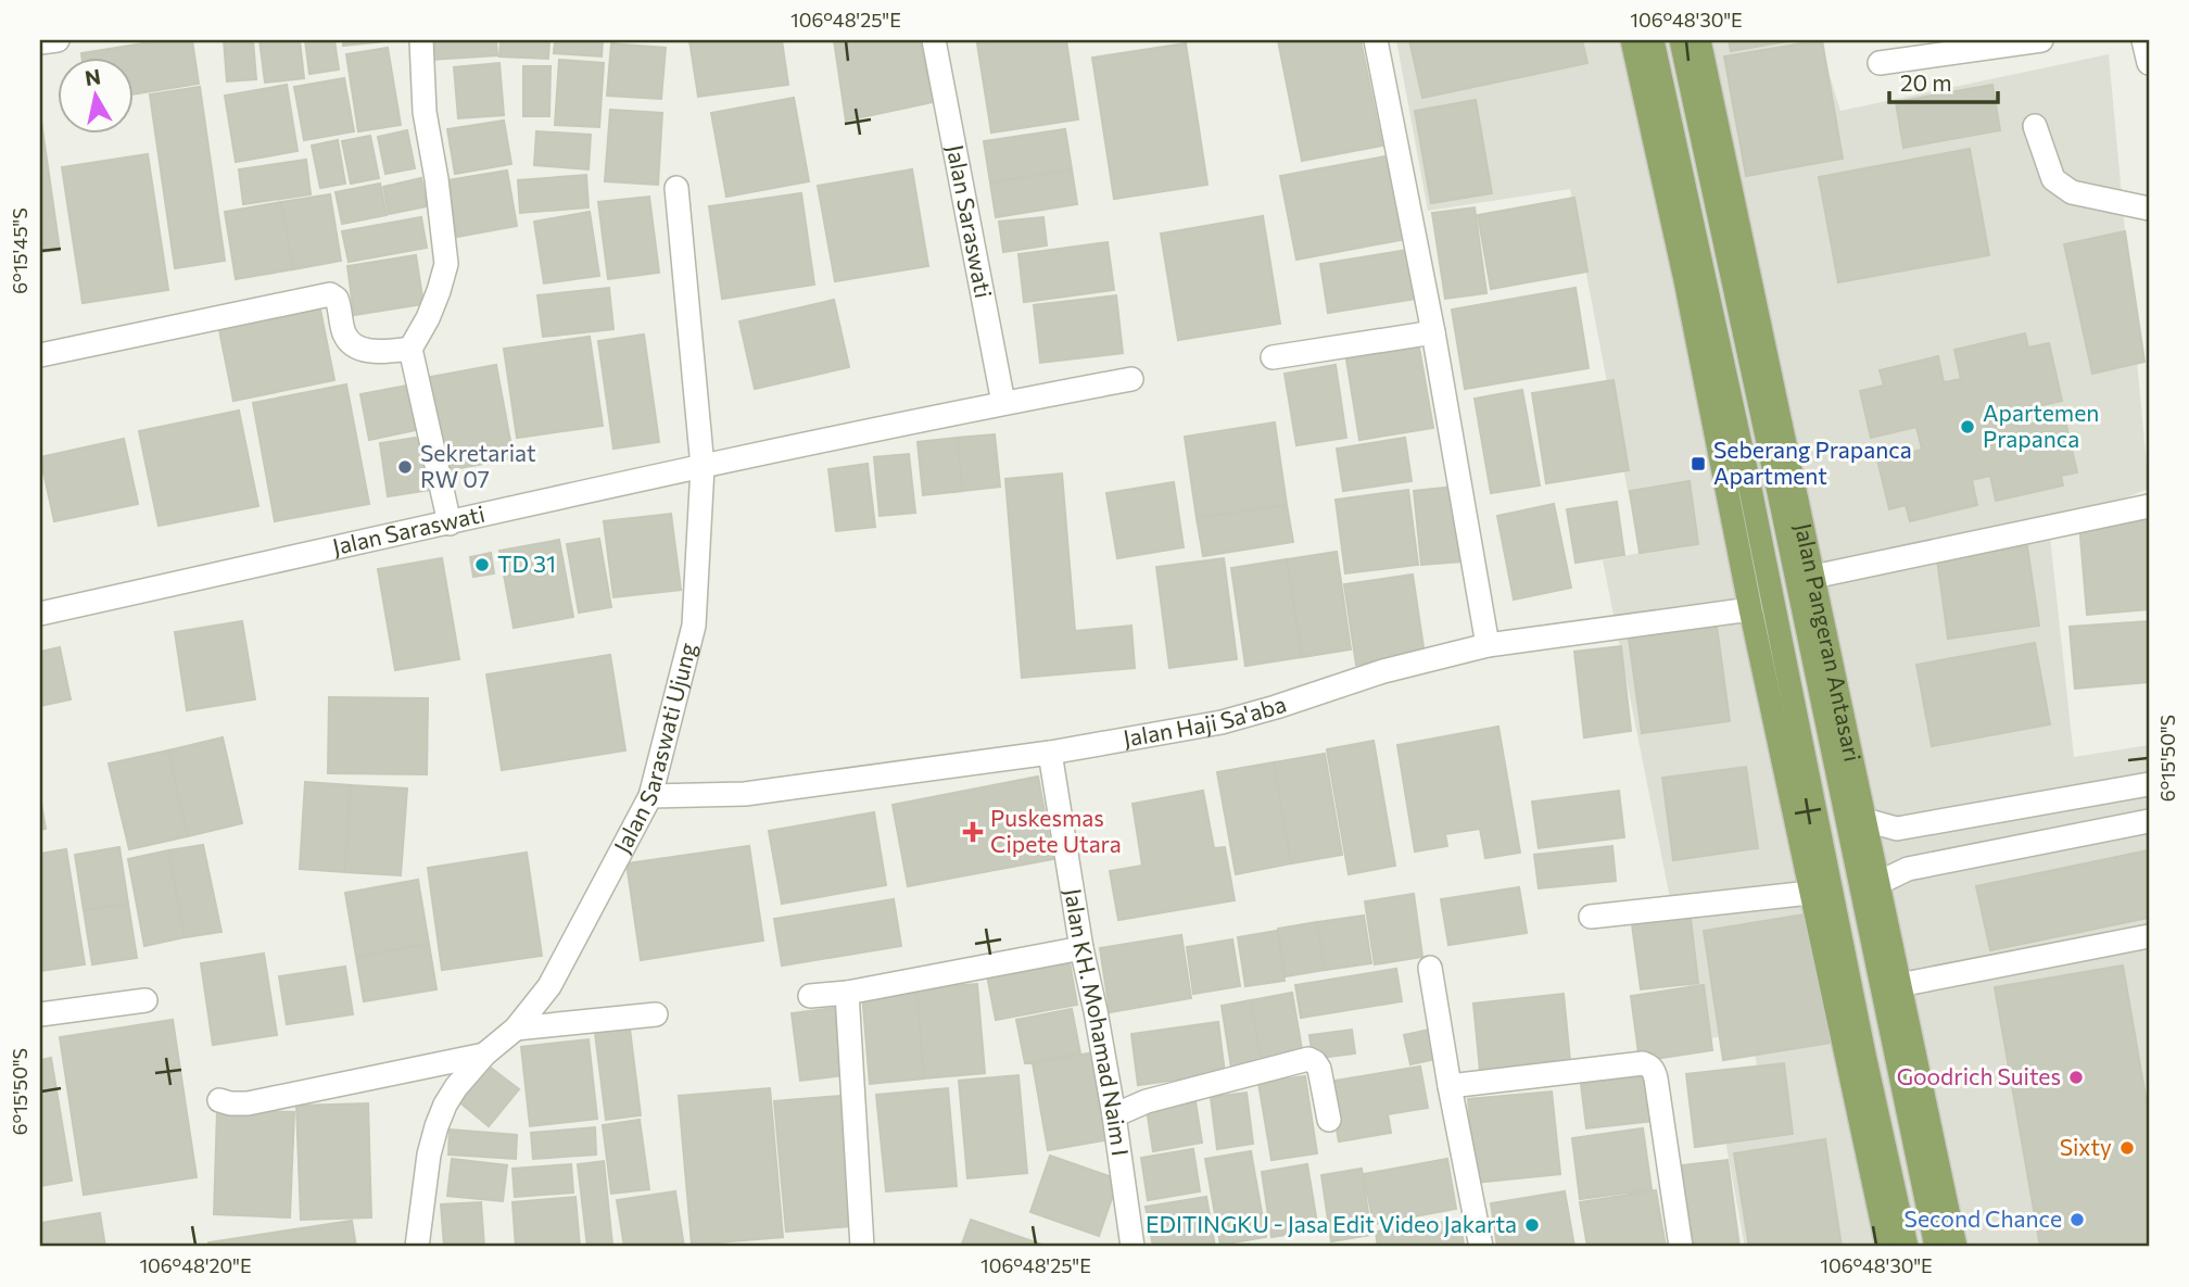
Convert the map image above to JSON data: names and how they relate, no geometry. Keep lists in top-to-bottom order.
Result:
{
  "streets": {
    "main road": ["Jalan Pangeran Antasari"],
    "street": [
      "Jalan Saraswati",
      "Jalan Haji Sa'aba",
      "Jalan Saraswati Ujung",
      "Jalan KH. Mohamad Naim I"
    ]
  },
  "crossings": [
    ["Jalan Saraswati", "Jalan Saraswati Ujung"],
    ["Jalan Haji Sa'aba", "Jalan Saraswati Ujung"],
    ["Jalan Haji Sa'aba", "Jalan KH. Mohamad Naim I"]
  ],
  "places": {
    "other": [
      "Apartemen Prapanca",
      "Sekretariat RW 07",
      "TD 31",
      "Goodrich Suites",
      "Sixty",
      "Second Chance",
      "EDITINGKU - Jasa Edit Video Jakarta"
    ],
    "transit": ["Seberang Prapanca Apartment"],
    "health": ["Puskesmas Cipete Utara"]
  },
  "scale_bar": "20 m",
  "north": "top",
  "coordinates": [
    "106°48'25\"E",
    "106°48'30\"E",
    "6°15'45\"S",
    "6°15'50\"S",
    "106°48'20\"E"
  ]
}
